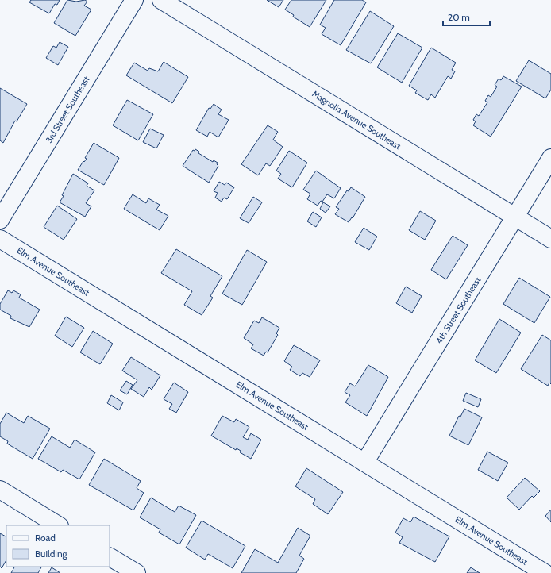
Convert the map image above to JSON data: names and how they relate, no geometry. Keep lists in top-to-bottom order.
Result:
{
  "streets": {
    "street": [
      "3rd Street Southeast",
      "Magnolia Avenue Southeast",
      "Elm Avenue Southeast",
      "4th Street Southeast"
    ]
  },
  "crossings": [
    ["Magnolia Avenue Southeast", "4th Street Southeast"],
    ["Elm Avenue Southeast", "4th Street Southeast"]
  ],
  "legend": ["Road", "Building"],
  "scale_bar": "20 m"
}
